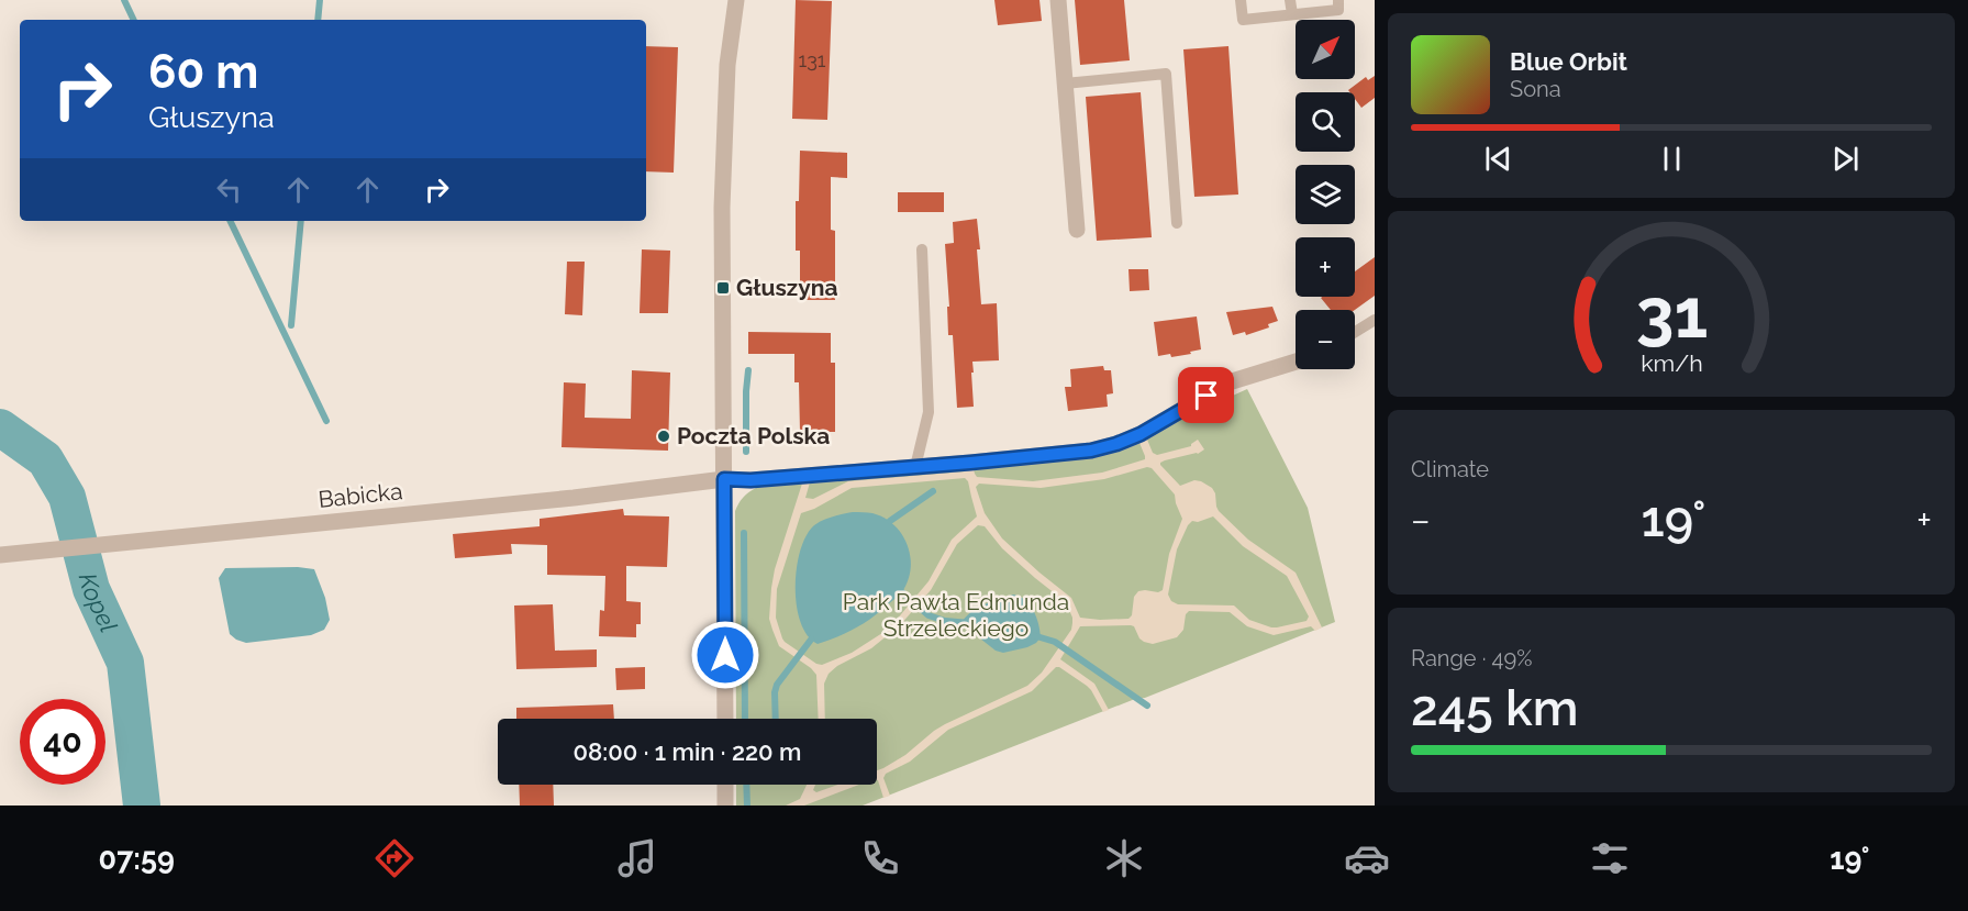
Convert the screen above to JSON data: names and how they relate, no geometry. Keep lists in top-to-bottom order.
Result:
{
  "streets": {
    "street": ["Babicka"]
  },
  "water": ["Kopel"],
  "parks": ["Park Pawła Edmunda Strzeleckiego"],
  "places": {
    "transit": ["Głuszyna"],
    "other": ["Poczta Polska"]
  },
  "house_numbers": ["131"],
  "north": "top right",
  "page": {
    "map_buttons": ["+", "−"],
    "turn": ["60 m", "Głuszyna"],
    "song": ["Blue Orbit", "Sona"],
    "tile": [
      "Climate",
      ["Range · 49%", "245 km"]
    ],
    "heat": ["−", "19°", "+"],
    "limit": "40",
    "trip": "08:00 · 1 min · 220 m",
    "tabs": ["07:59", "19°"],
    "gauge": ["31", "km/h"]
  }
}
